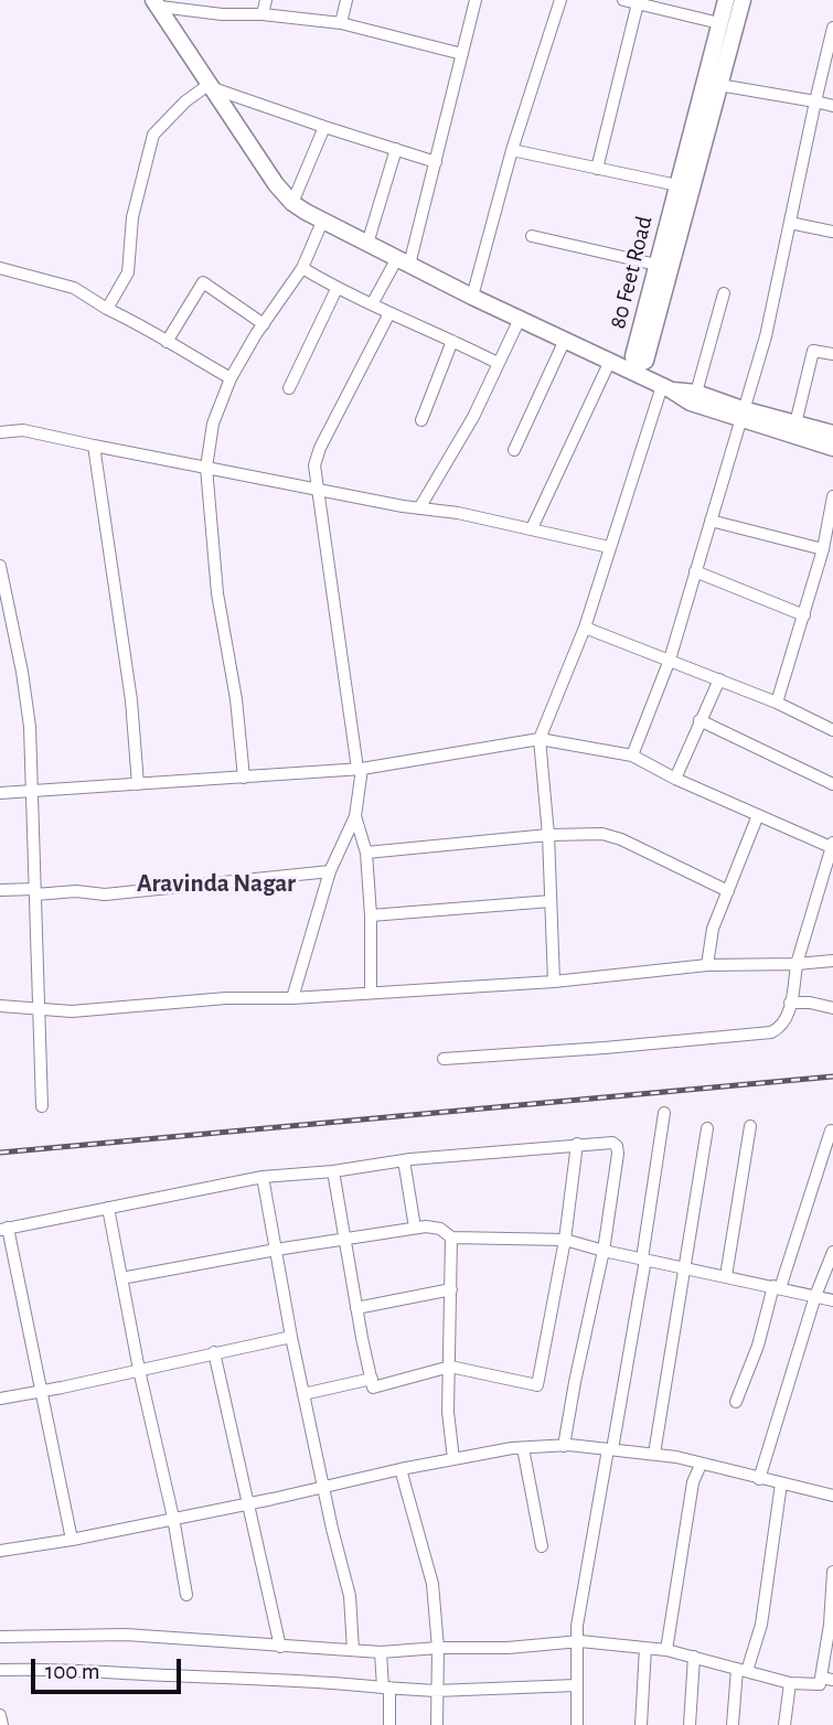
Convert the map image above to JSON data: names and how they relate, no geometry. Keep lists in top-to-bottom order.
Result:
{
  "streets": {
    "street": ["80 Feet Road"]
  },
  "districts": ["Aravinda Nagar"],
  "scale_bar": "100 m"
}
